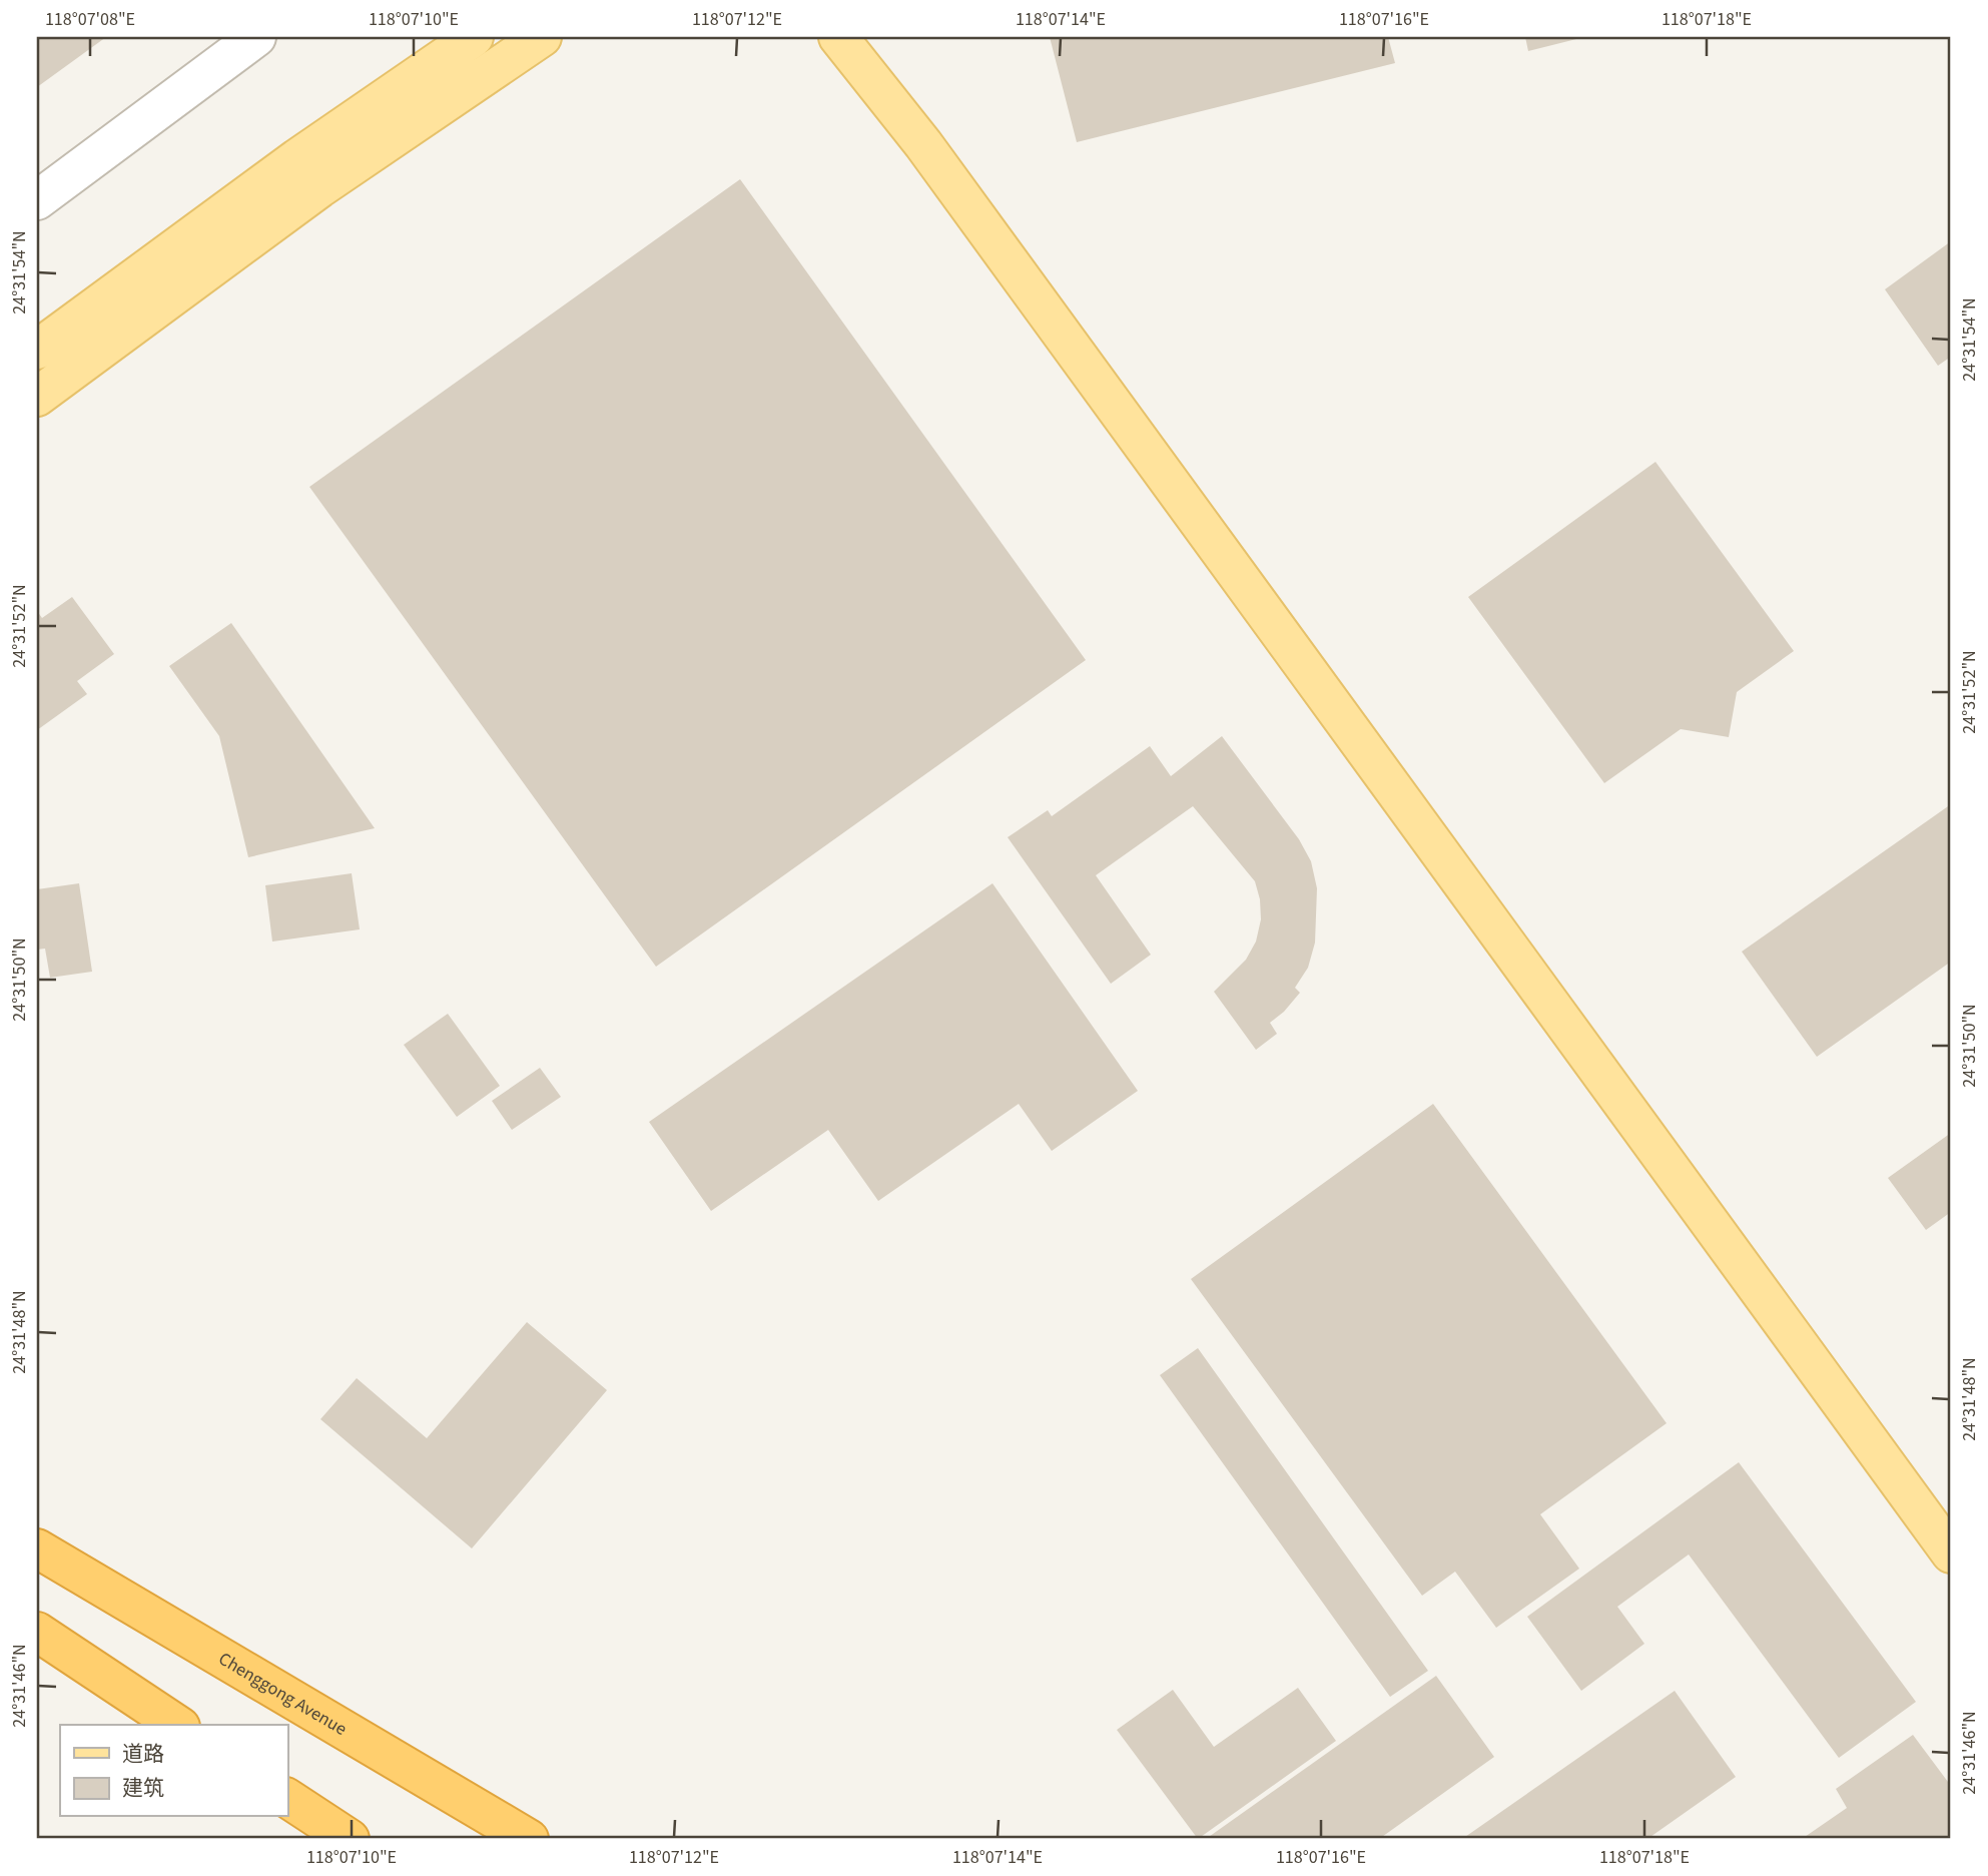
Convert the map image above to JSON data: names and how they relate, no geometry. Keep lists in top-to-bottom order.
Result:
{
  "streets": {
    "highway": ["Chenggong Avenue"]
  },
  "legend": ["道路", "建筑"],
  "coordinates": [
    "118°07'08\"E",
    "118°07'10\"E",
    "118°07'12\"E",
    "118°07'14\"E",
    "118°07'16\"E",
    "118°07'18\"E",
    "24°31'54\"N",
    "24°31'52\"N",
    "24°31'50\"N",
    "24°31'48\"N",
    "24°31'46\"N"
  ]
}
